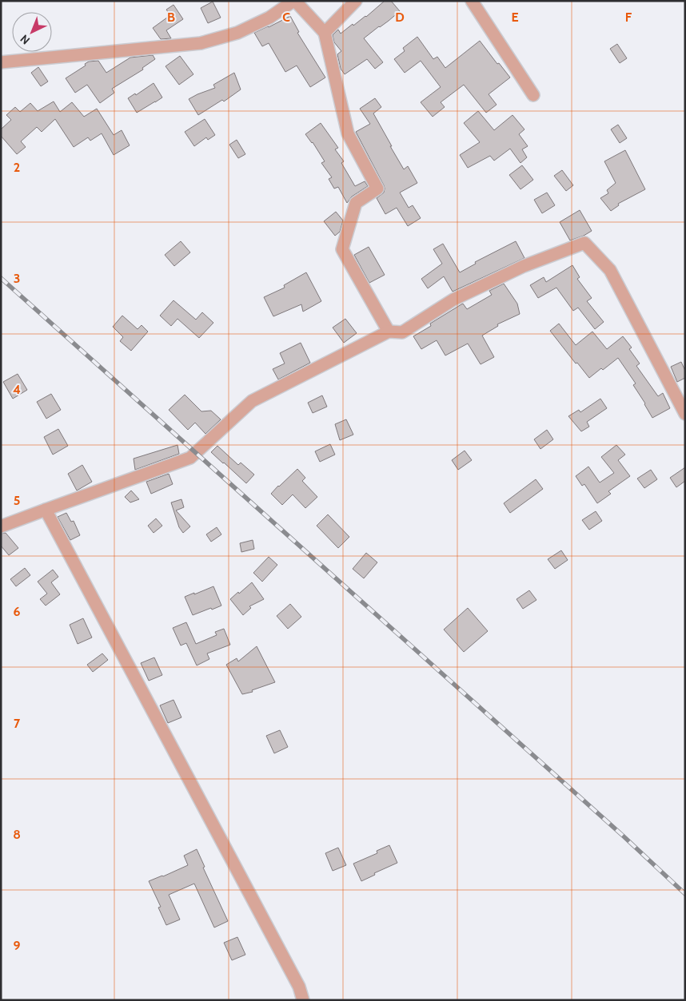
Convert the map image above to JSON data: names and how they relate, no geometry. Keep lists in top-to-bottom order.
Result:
{
  "north": "bottom left",
  "grid": {
    "columns": [
      "B",
      "C",
      "D",
      "E",
      "F"
    ],
    "rows": [
      "2",
      "3",
      "4",
      "5",
      "6",
      "7",
      "8",
      "9"
    ]
  }
}
